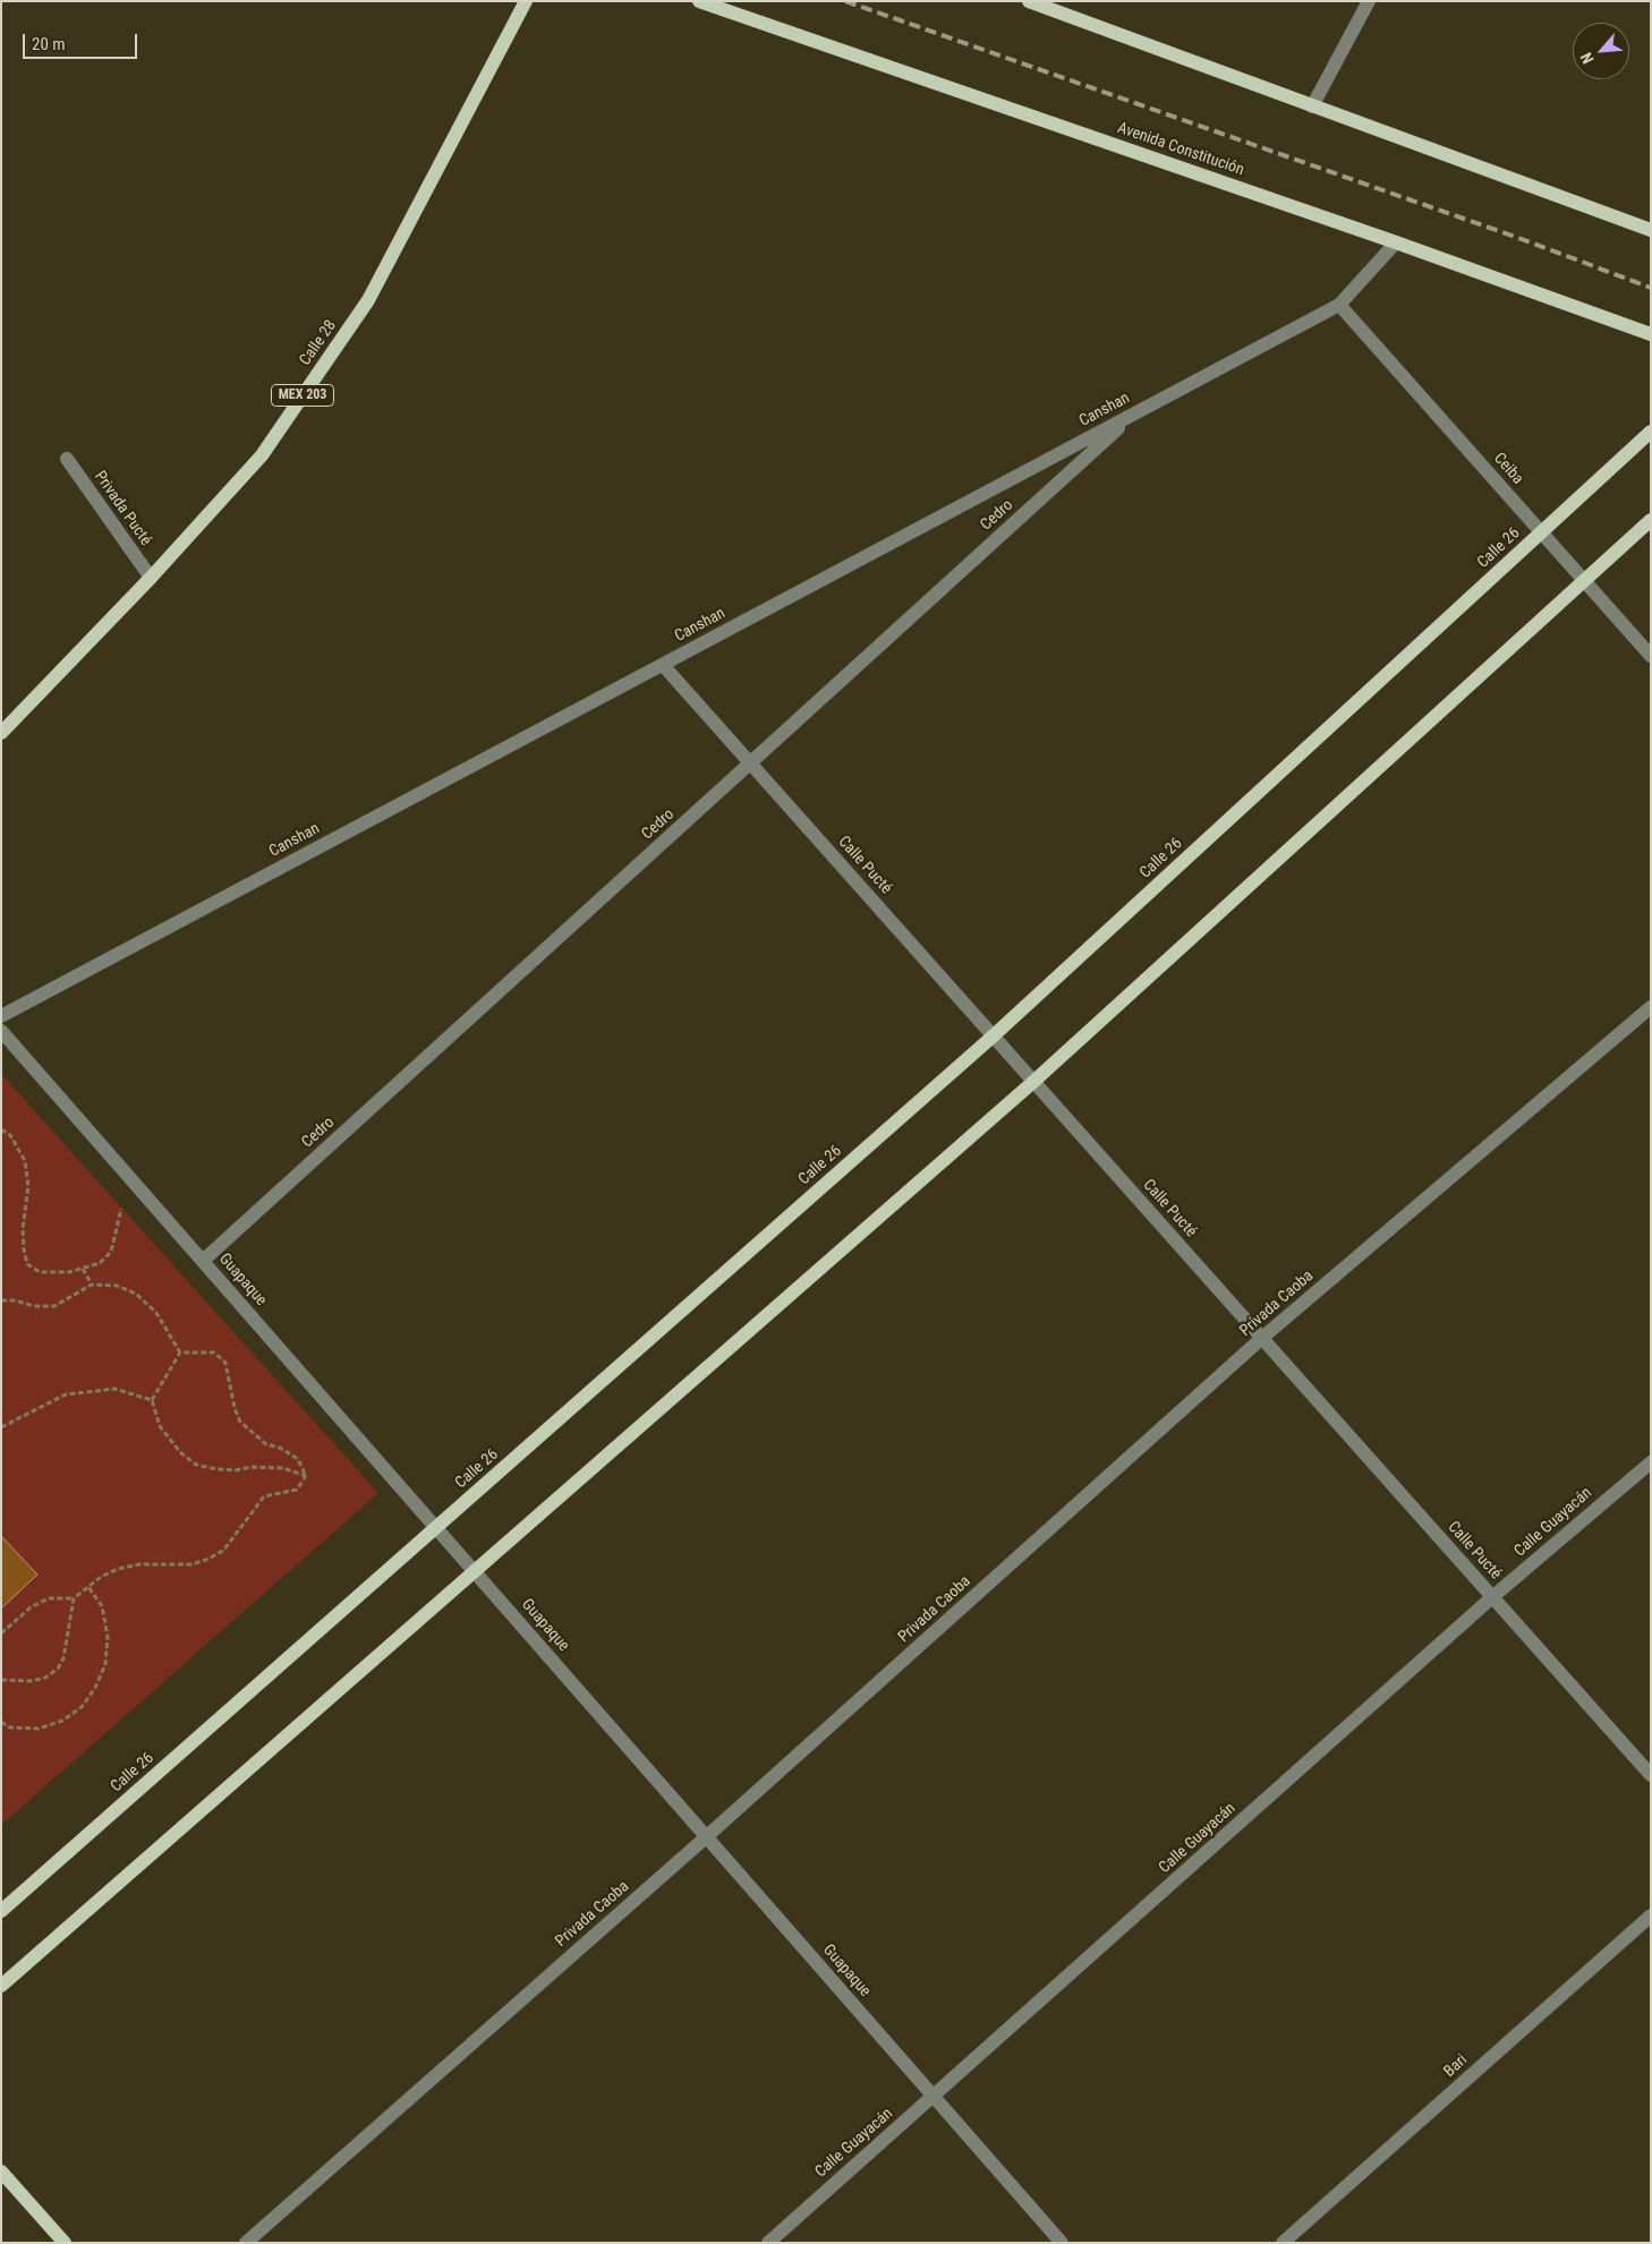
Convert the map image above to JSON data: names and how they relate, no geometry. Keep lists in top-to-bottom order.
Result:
{
  "streets": {
    "main road": [
      "Avenida Constitución",
      "Calle 28",
      "MEX 203",
      "Calle 26"
    ],
    "street": [
      "Canshan",
      "Ceiba",
      "Privada Pucté",
      "Cedro",
      "Calle Pucté",
      "Guapaque",
      "Privada Caoba",
      "Calle Guayacán",
      "Bari"
    ]
  },
  "crossings": [
    ["Avenida Constitución", "Canshan"],
    ["Calle 28", "Privada Pucté"],
    ["Canshan", "Ceiba"],
    ["Canshan", "Cedro"],
    ["Canshan", "Calle Pucté"],
    ["Ceiba", "Calle 26"],
    ["Cedro", "Calle Pucté"],
    ["Cedro", "Guapaque"],
    ["Calle 26", "Calle Pucté"],
    ["Calle 26", "Guapaque"],
    ["Calle Pucté", "Privada Caoba"],
    ["Calle Pucté", "Calle Guayacán"],
    ["Guapaque", "Privada Caoba"],
    ["Guapaque", "Calle Guayacán"]
  ],
  "scale_bar": "20 m",
  "north": "bottom left"
}
